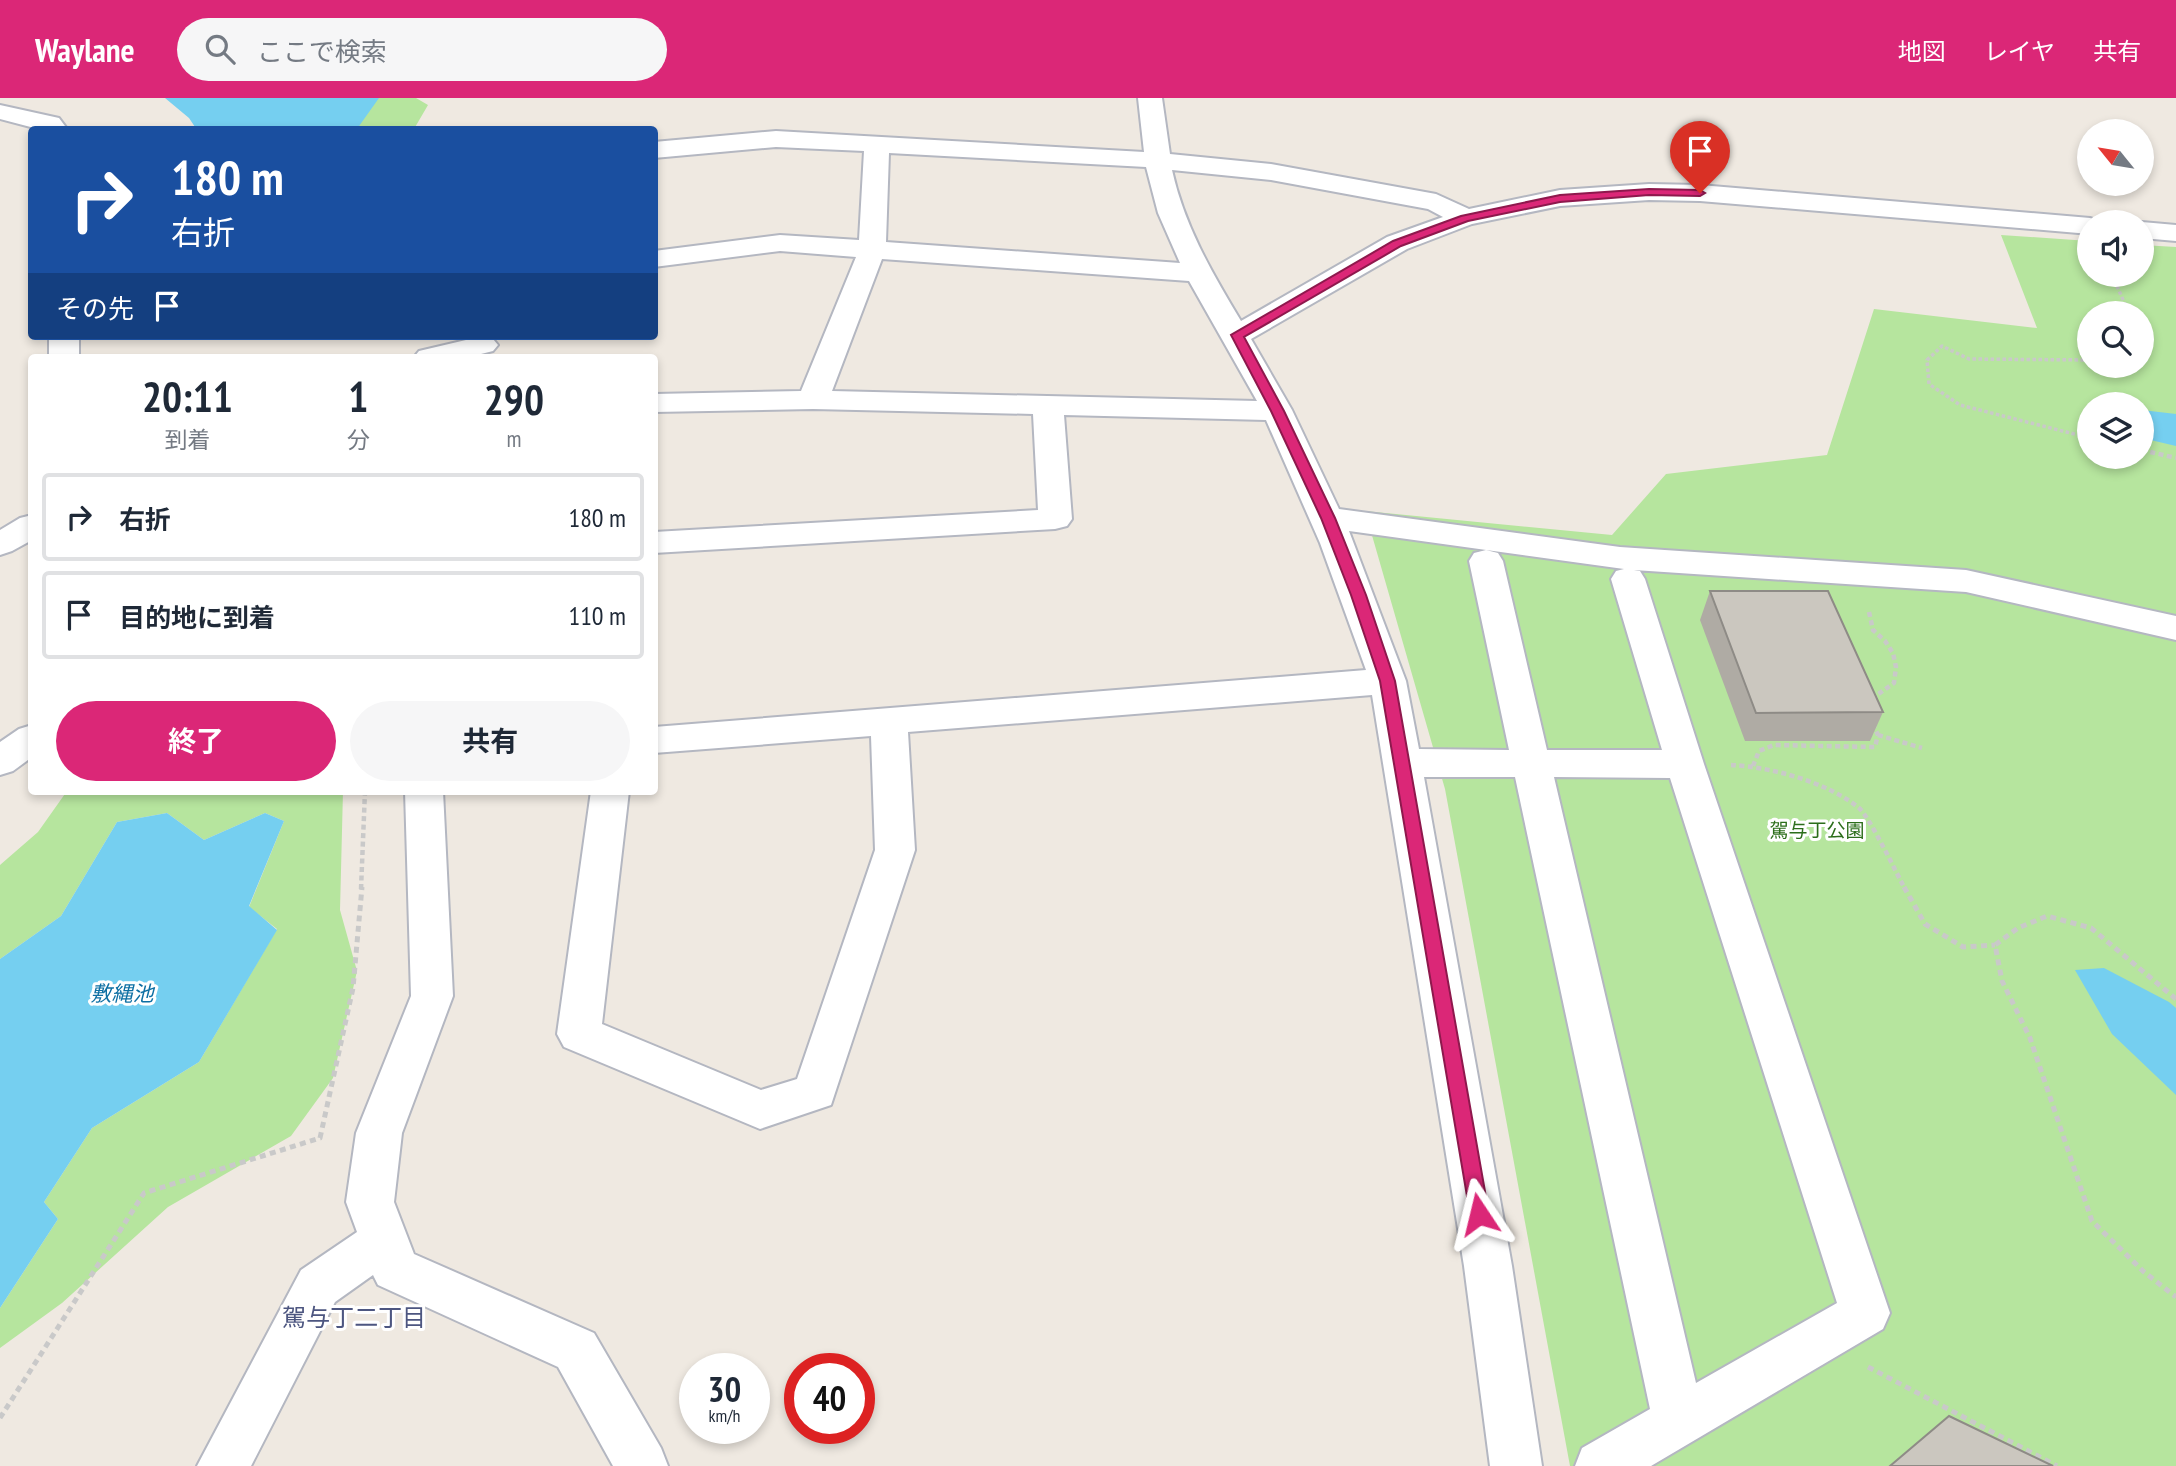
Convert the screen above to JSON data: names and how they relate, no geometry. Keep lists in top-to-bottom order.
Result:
{
  "districts": ["駕与丁二丁目"],
  "water": ["敷縄池"],
  "parks": ["駕与丁公園"],
  "north": "top left",
  "page": {
    "header": "Waylane",
    "search": "ここで検索",
    "nav": ["地図", "レイヤ", "共有"],
    "turn": ["180 m", "右折"],
    "then": "その先",
    "eta": [
      "20:11",
      "到着",
      "1",
      "分",
      "290",
      "m"
    ],
    "list": [
      {
        "name": "右折",
        "value": "180 m"
      },
      {
        "name": "目的地に到着",
        "value": "110 m"
      }
    ],
    "buttons": ["終了", "共有"],
    "speed": "30 km/h",
    "limit": "40"
  }
}
